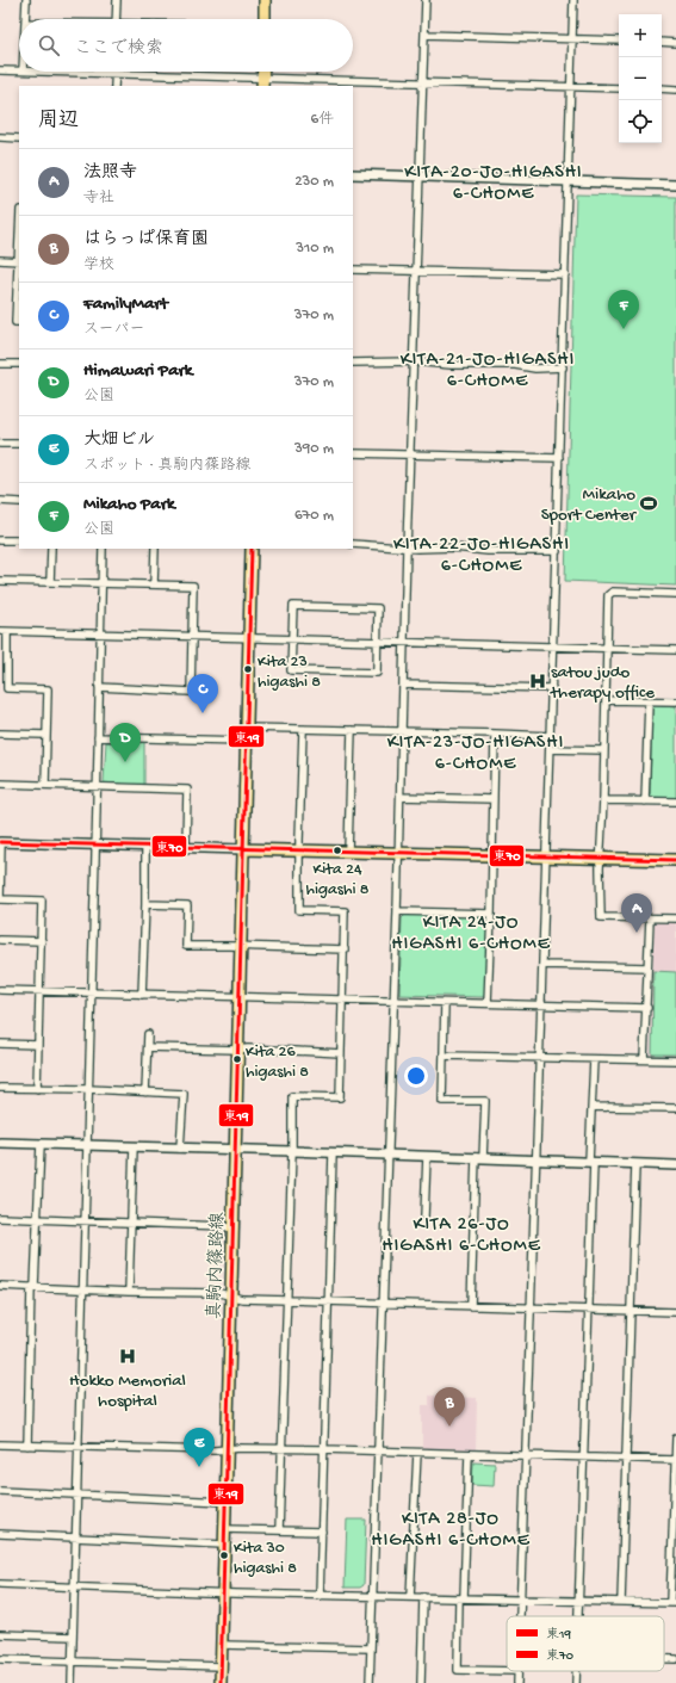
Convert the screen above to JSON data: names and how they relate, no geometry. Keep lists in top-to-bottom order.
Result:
{
  "streets": {
    "main road": ["真駒内篠路線"]
  },
  "districts": [
    "KITA-20-JO-HIGASHI 6-CHOME",
    "KITA-21-JO-HIGASHI 6-CHOME",
    "KITA-22-JO-HIGASHI 6-CHOME",
    "KITA-23-JO-HIGASHI 6-CHOME",
    "KITA 24-JO HIGASHI 6-CHOME",
    "KITA 26-JO HIGASHI 6-CHOME",
    "KITA 28-JO HIGASHI 6-CHOME"
  ],
  "places": {
    "sports": ["Mikaho Sport Center"],
    "other": [
      "Kita 23 higashi 8",
      "Kita 24 higashi 8",
      "Kita 26 higashi 8",
      "Kita 30 higashi 8"
    ],
    "hospital": ["satou judo therapy office", "Hokko Memorial hospital"]
  },
  "lines": ["transit line 東19", "transit line 東70"],
  "legend": ["東19", "東70"],
  "page": {
    "map_buttons": ["+", "−"],
    "search": "ここで検索",
    "heading": ["周辺", "6件"],
    "list": [
      {
        "mark": "A",
        "name": "法照寺",
        "note": "寺社",
        "value": "230 m"
      },
      {
        "mark": "B",
        "name": "はらっぱ保育園",
        "note": "学校",
        "value": "310 m"
      },
      {
        "mark": "C",
        "name": "FamilyMart",
        "note": "スーパー",
        "value": "370 m"
      },
      {
        "mark": "D",
        "name": "Himawari Park",
        "note": "公園",
        "value": "370 m"
      },
      {
        "mark": "E",
        "name": "大畑ビル",
        "note": "スポット · 真駒内篠路線",
        "value": "390 m"
      },
      {
        "mark": "F",
        "name": "Mikaho Park",
        "note": "公園",
        "value": "670 m"
      }
    ],
    "pins": [
      "F",
      "C",
      "D",
      "A",
      "B",
      "E"
    ]
  }
}
